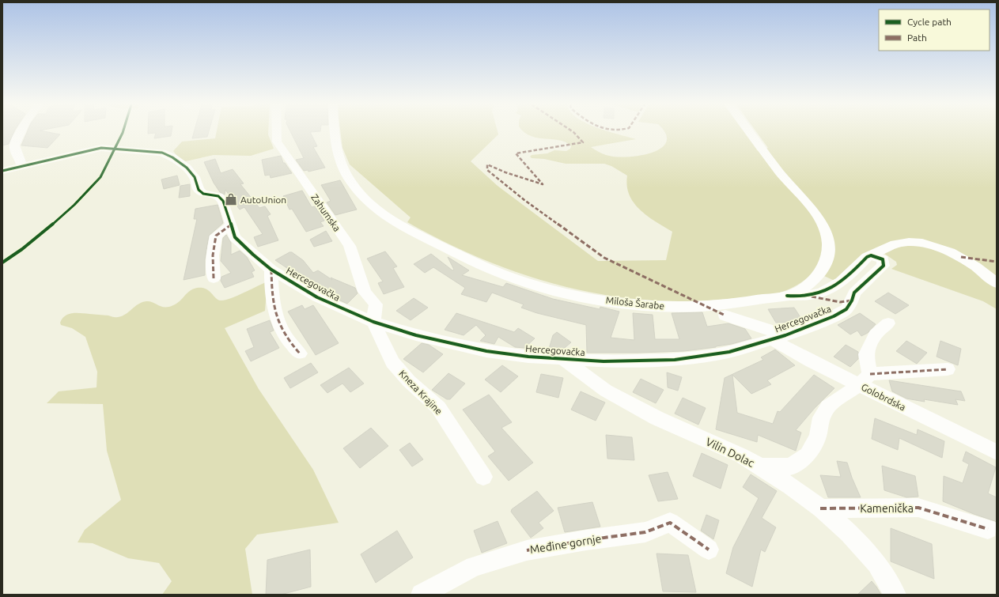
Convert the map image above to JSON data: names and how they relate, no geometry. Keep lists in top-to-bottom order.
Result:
{
  "streets": {
    "street": [
      "Zahumska",
      "Hercegovačka",
      "Miloša Šarabe",
      "Kneza Krajine",
      "Golobrdska",
      "Vilin Dolac",
      "Kamenička",
      "Međine gornje"
    ]
  },
  "crossings": [
    ["Zahumska", "Hercegovačka"],
    ["Zahumska", "Kneza Krajine"],
    ["Hercegovačka", "Miloša Šarabe"],
    ["Hercegovačka", "Kneza Krajine"],
    ["Hercegovačka", "Golobrdska"],
    ["Hercegovačka", "Vilin Dolac"],
    ["Golobrdska", "Vilin Dolac"]
  ],
  "places": {
    "shop": ["AutoUnion"]
  },
  "legend": ["Cycle path", "Path"]
}
